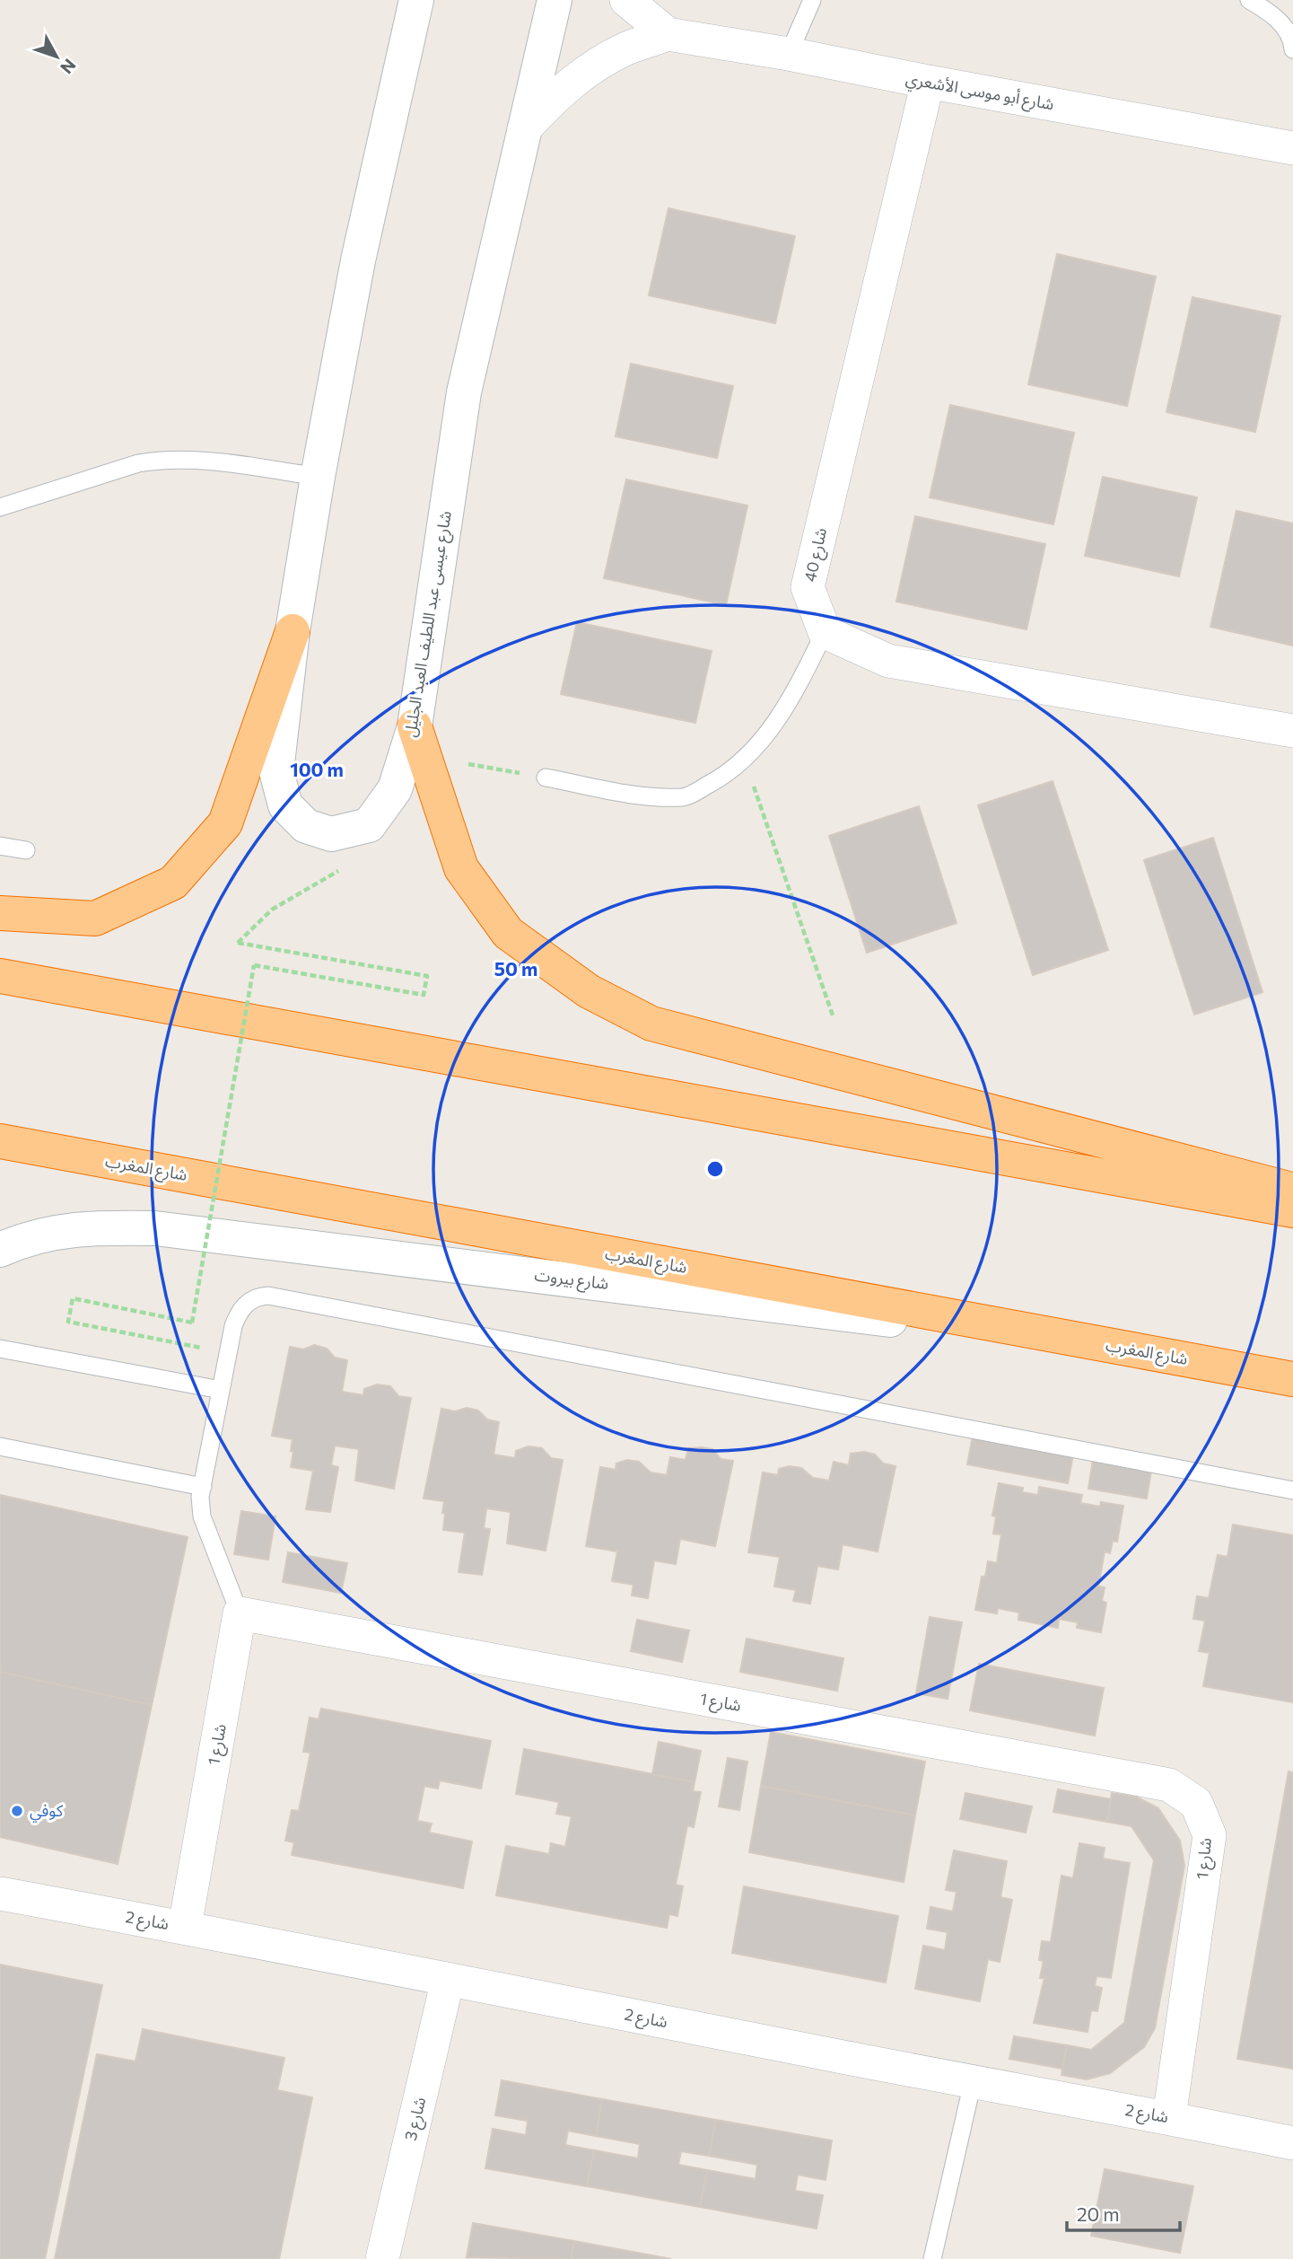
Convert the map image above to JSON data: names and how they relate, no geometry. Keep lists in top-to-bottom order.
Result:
{
  "streets": {
    "highway": ["شارع المغرب"],
    "main road": ["شارع عيسى عبد اللطيف العبد الجليل", "شارع بيروت"],
    "street": [
      "شارع أبو موسى الأشعري",
      "شارع 40",
      "شارع 1",
      "شارع 2",
      "شارع 3"
    ]
  },
  "crossings": [
    ["شارع أبو موسى الأشعري", "شارع 40"],
    ["شارع أبو موسى الأشعري", "شارع عيسى عبد اللطيف العبد الجليل"],
    ["شارع المغرب", "شارع بيروت"],
    ["شارع 1", "شارع 2"],
    ["شارع 2", "شارع 3"]
  ],
  "places": ["كوفي"],
  "scale_bar": "20 m",
  "north": "bottom right",
  "rings": ["100 m", "50 m"]
}
